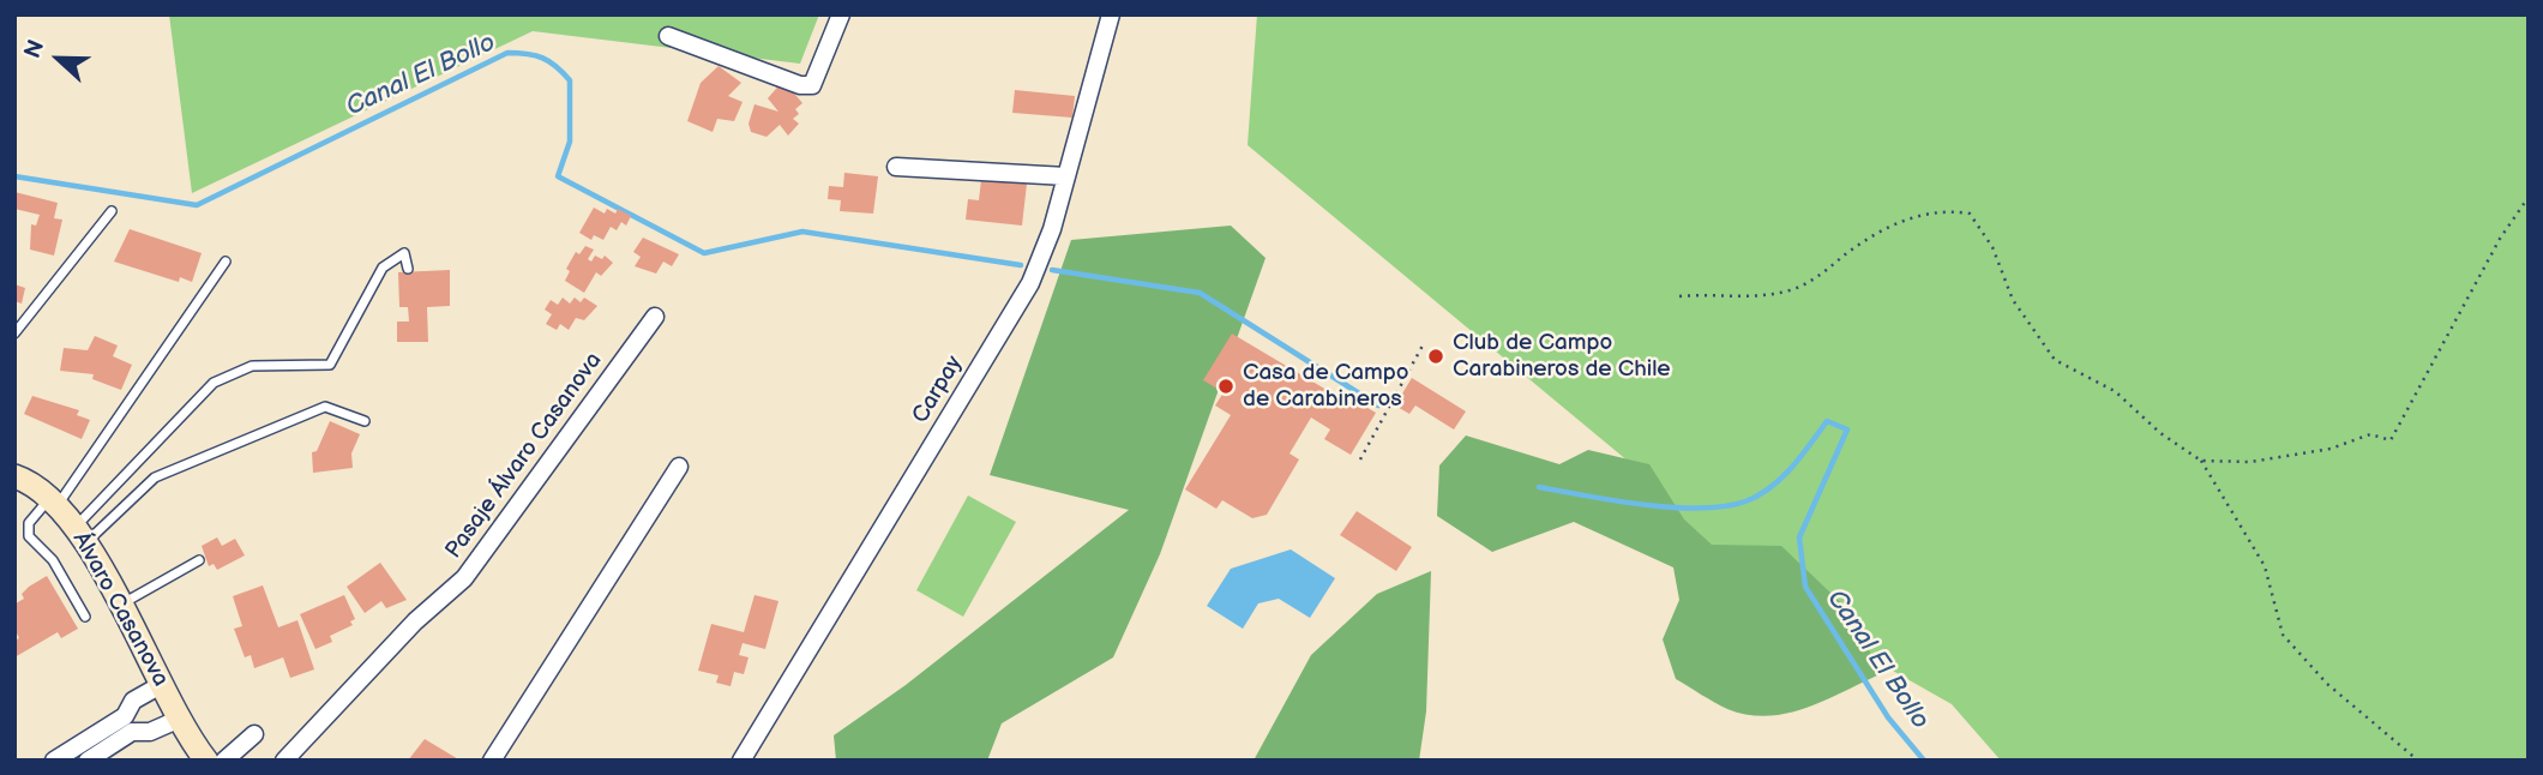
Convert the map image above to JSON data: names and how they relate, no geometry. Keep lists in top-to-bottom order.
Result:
{
  "streets": {
    "street": ["Carpay", "Pasaje Álvaro Casanova", "Álvaro Casanova"]
  },
  "water": ["Canal El Bollo"],
  "places": ["Club de Campo Carabineros de Chile", "Casa de Campo de Carabineros"],
  "north": "left"
}
